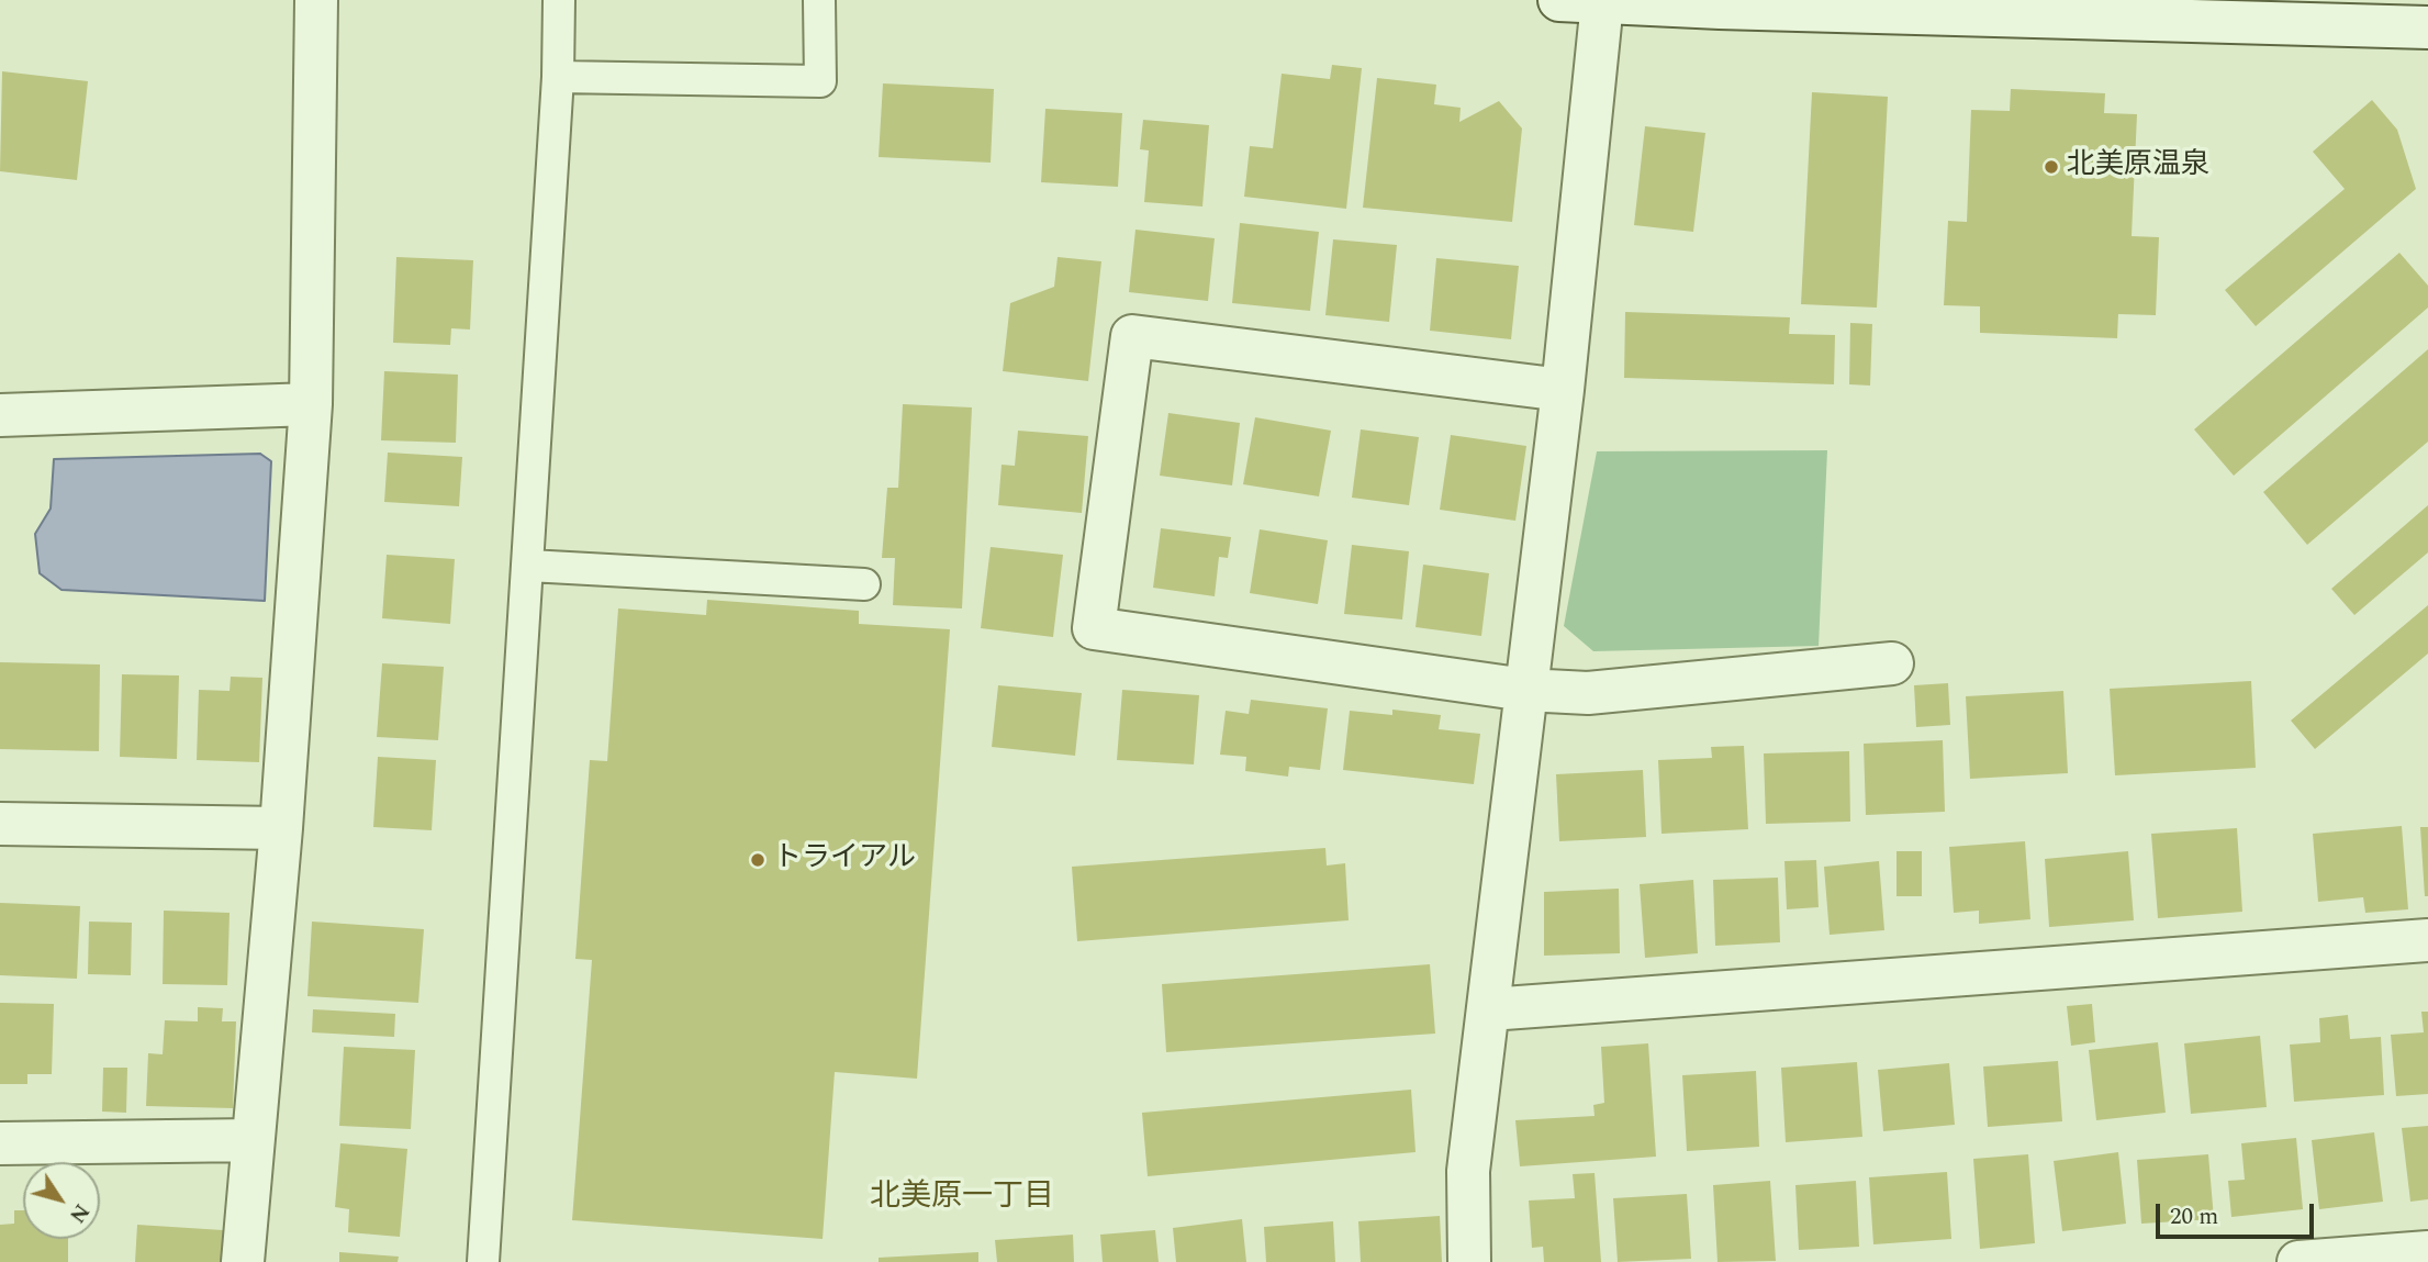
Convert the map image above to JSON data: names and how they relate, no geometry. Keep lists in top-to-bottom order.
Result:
{
  "districts": ["北美原一丁目"],
  "places": ["北美原温泉", "トライアル"],
  "scale_bar": "20 m",
  "north": "bottom right"
}
